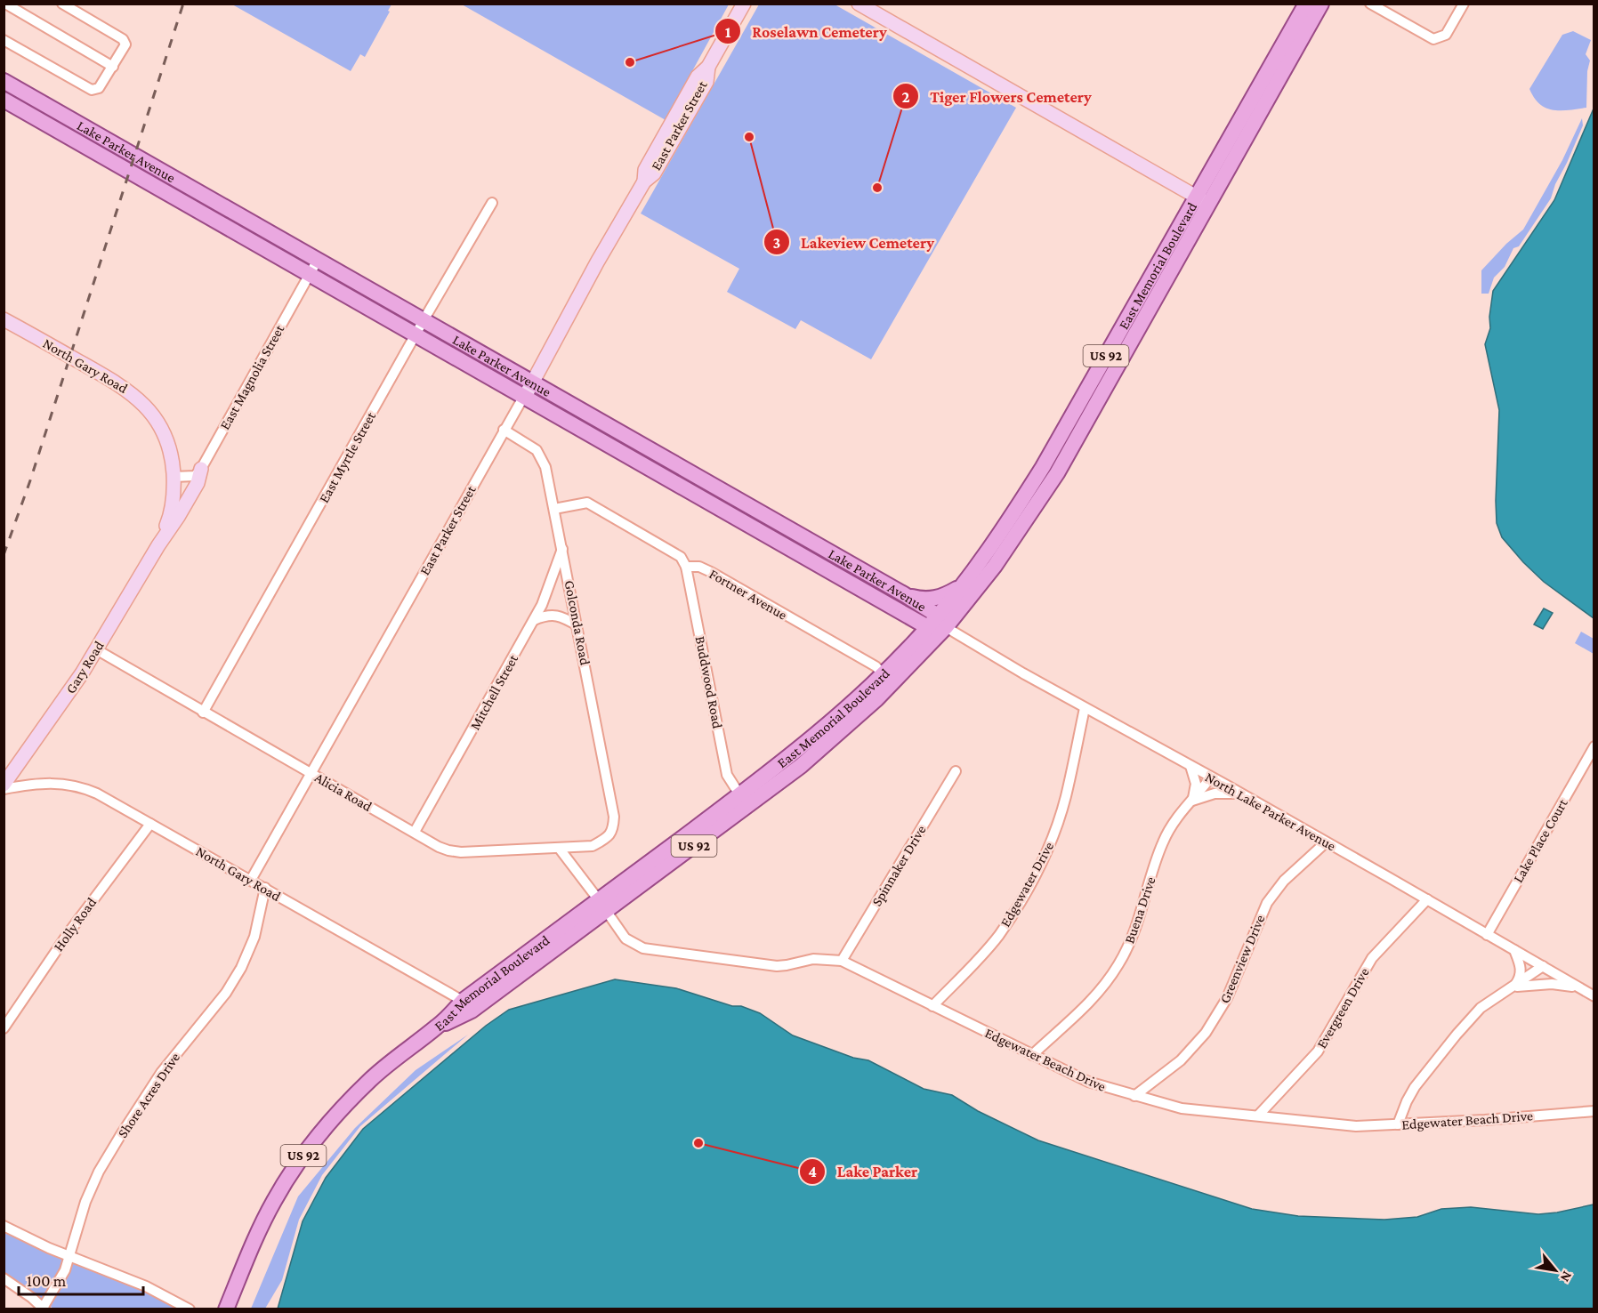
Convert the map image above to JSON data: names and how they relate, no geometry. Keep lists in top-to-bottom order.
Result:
{
  "streets": {
    "main road": ["Lake Parker Avenue", "East Memorial Boulevard", "US 92"],
    "street": [
      "East Parker Street",
      "North Gary Road",
      "East Magnolia Street",
      "East Myrtle Street",
      "Fortner Avenue",
      "Golconda Road",
      "Gary Road",
      "Buddwood Road",
      "Mitchell Street",
      "Alicia Road",
      "North Lake Parker Avenue",
      "Lake Place Court",
      "Spinnaker Drive",
      "Edgewater Drive",
      "Buena Drive",
      "Holly Road",
      "Greenview Drive",
      "Evergreen Drive",
      "Edgewater Beach Drive",
      "Shore Acres Drive"
    ]
  },
  "crossings": [
    ["East Parker Street", "Lake Parker Avenue"],
    ["East Parker Street", "North Gary Road"],
    ["East Parker Street", "Golconda Road"],
    ["East Parker Street", "Alicia Road"],
    ["Lake Parker Avenue", "East Memorial Boulevard"],
    ["Lake Parker Avenue", "East Magnolia Street"],
    ["Lake Parker Avenue", "East Myrtle Street"],
    ["Lake Parker Avenue", "North Lake Parker Avenue"],
    ["East Memorial Boulevard", "North Gary Road"],
    ["East Memorial Boulevard", "Fortner Avenue"],
    ["East Memorial Boulevard", "Buddwood Road"],
    ["East Memorial Boulevard", "North Lake Parker Avenue"],
    ["East Memorial Boulevard", "Edgewater Beach Drive"],
    ["North Gary Road", "Gary Road"],
    ["North Gary Road", "Holly Road"],
    ["North Gary Road", "Shore Acres Drive"],
    ["East Myrtle Street", "Alicia Road"],
    ["Fortner Avenue", "Buddwood Road"],
    ["Golconda Road", "Mitchell Street"],
    ["Golconda Road", "Alicia Road"],
    ["Gary Road", "Alicia Road"],
    ["Mitchell Street", "Alicia Road"],
    ["Alicia Road", "Edgewater Beach Drive"],
    ["North Lake Parker Avenue", "Lake Place Court"],
    ["North Lake Parker Avenue", "Edgewater Drive"],
    ["North Lake Parker Avenue", "Buena Drive"],
    ["North Lake Parker Avenue", "Greenview Drive"],
    ["North Lake Parker Avenue", "Evergreen Drive"],
    ["Spinnaker Drive", "Edgewater Beach Drive"],
    ["Edgewater Drive", "Edgewater Beach Drive"],
    ["Buena Drive", "Edgewater Beach Drive"],
    ["Greenview Drive", "Edgewater Beach Drive"],
    ["Evergreen Drive", "Edgewater Beach Drive"]
  ],
  "places": [
    "Roselawn Cemetery",
    "Lakeview Cemetery",
    "Tiger Flowers Cemetery",
    "Lake Parker"
  ],
  "scale_bar": "100 m",
  "north": "bottom right"
}
